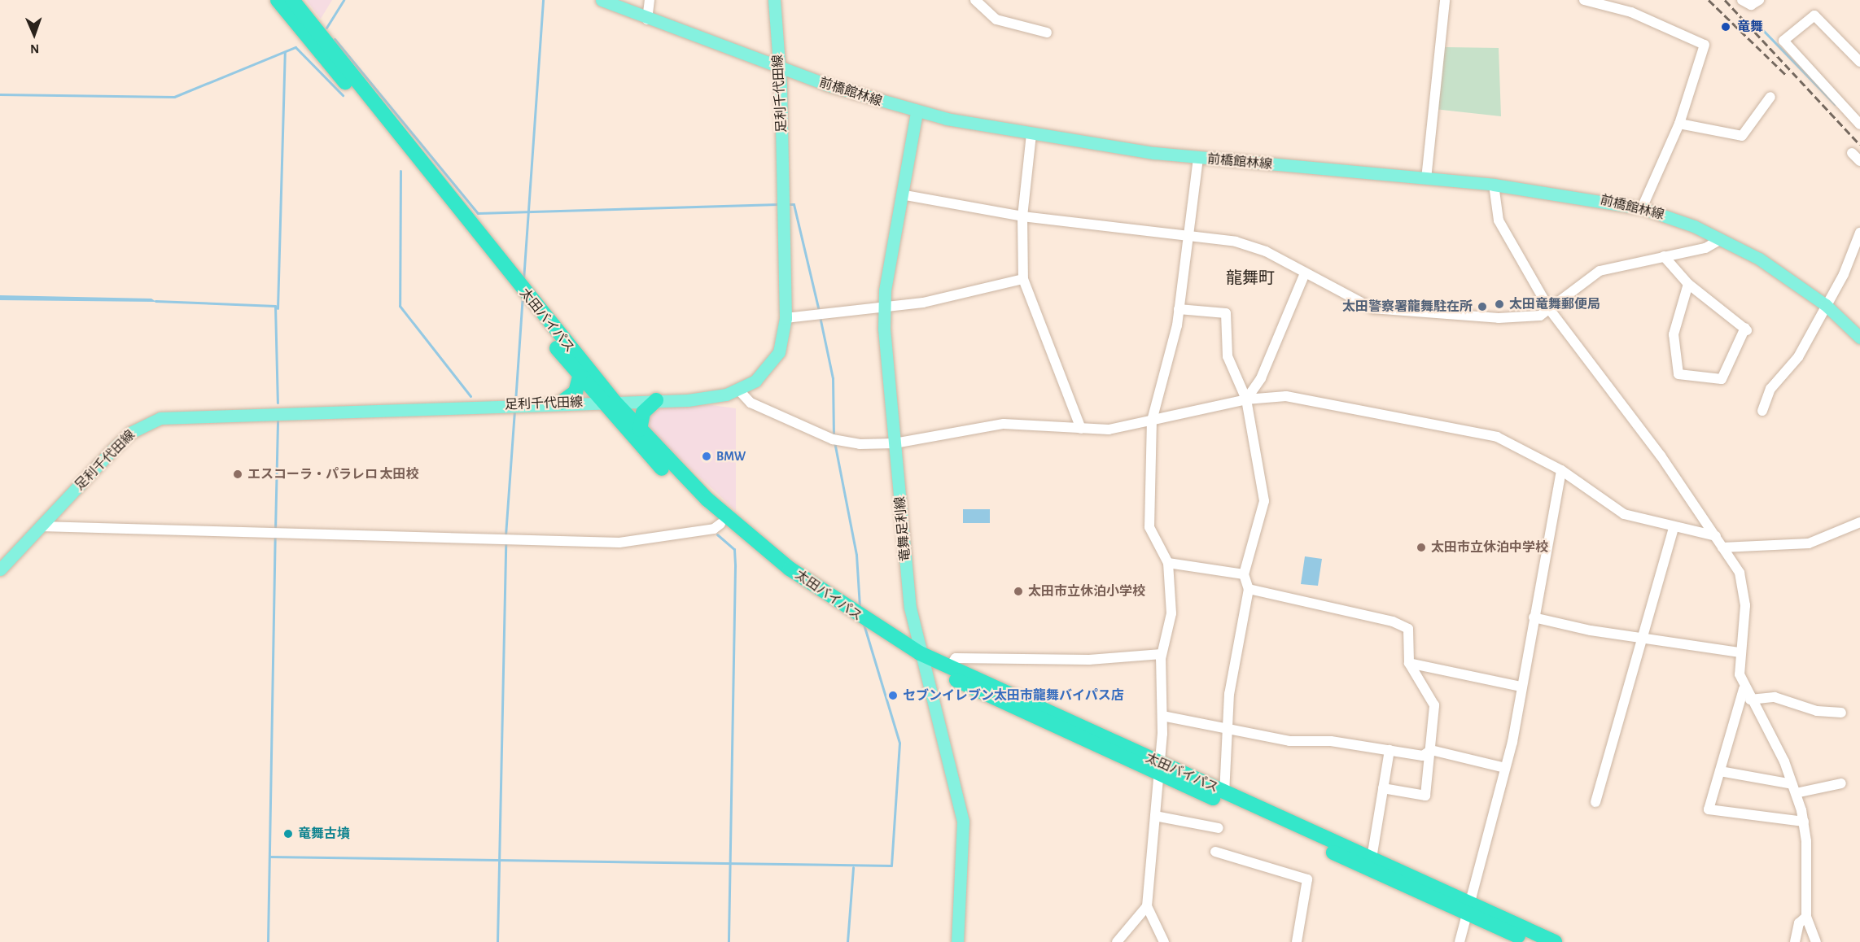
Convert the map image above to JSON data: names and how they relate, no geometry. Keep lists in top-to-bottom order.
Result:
{
  "streets": {
    "highway": ["太田バイパス"],
    "main road": ["前橋館林線", "足利千代田線", "竜舞足利線"]
  },
  "crossings": [
    ["前橋館林線", "足利千代田線"],
    ["前橋館林線", "竜舞足利線"],
    ["足利千代田線", "太田バイパス"],
    ["太田バイパス", "竜舞足利線"]
  ],
  "districts": ["龍舞町"],
  "places": [
    "竜舞",
    "太田竜舞郵便局",
    "太田警察署龍舞駐在所",
    "BMW",
    "エスコーラ・パラレロ 太田校",
    "太田市立休泊中学校",
    "太田市立休泊小学校",
    "セブンイレブン太田市龍舞バイパス店",
    "竜舞古墳"
  ],
  "north": "bottom"
}
